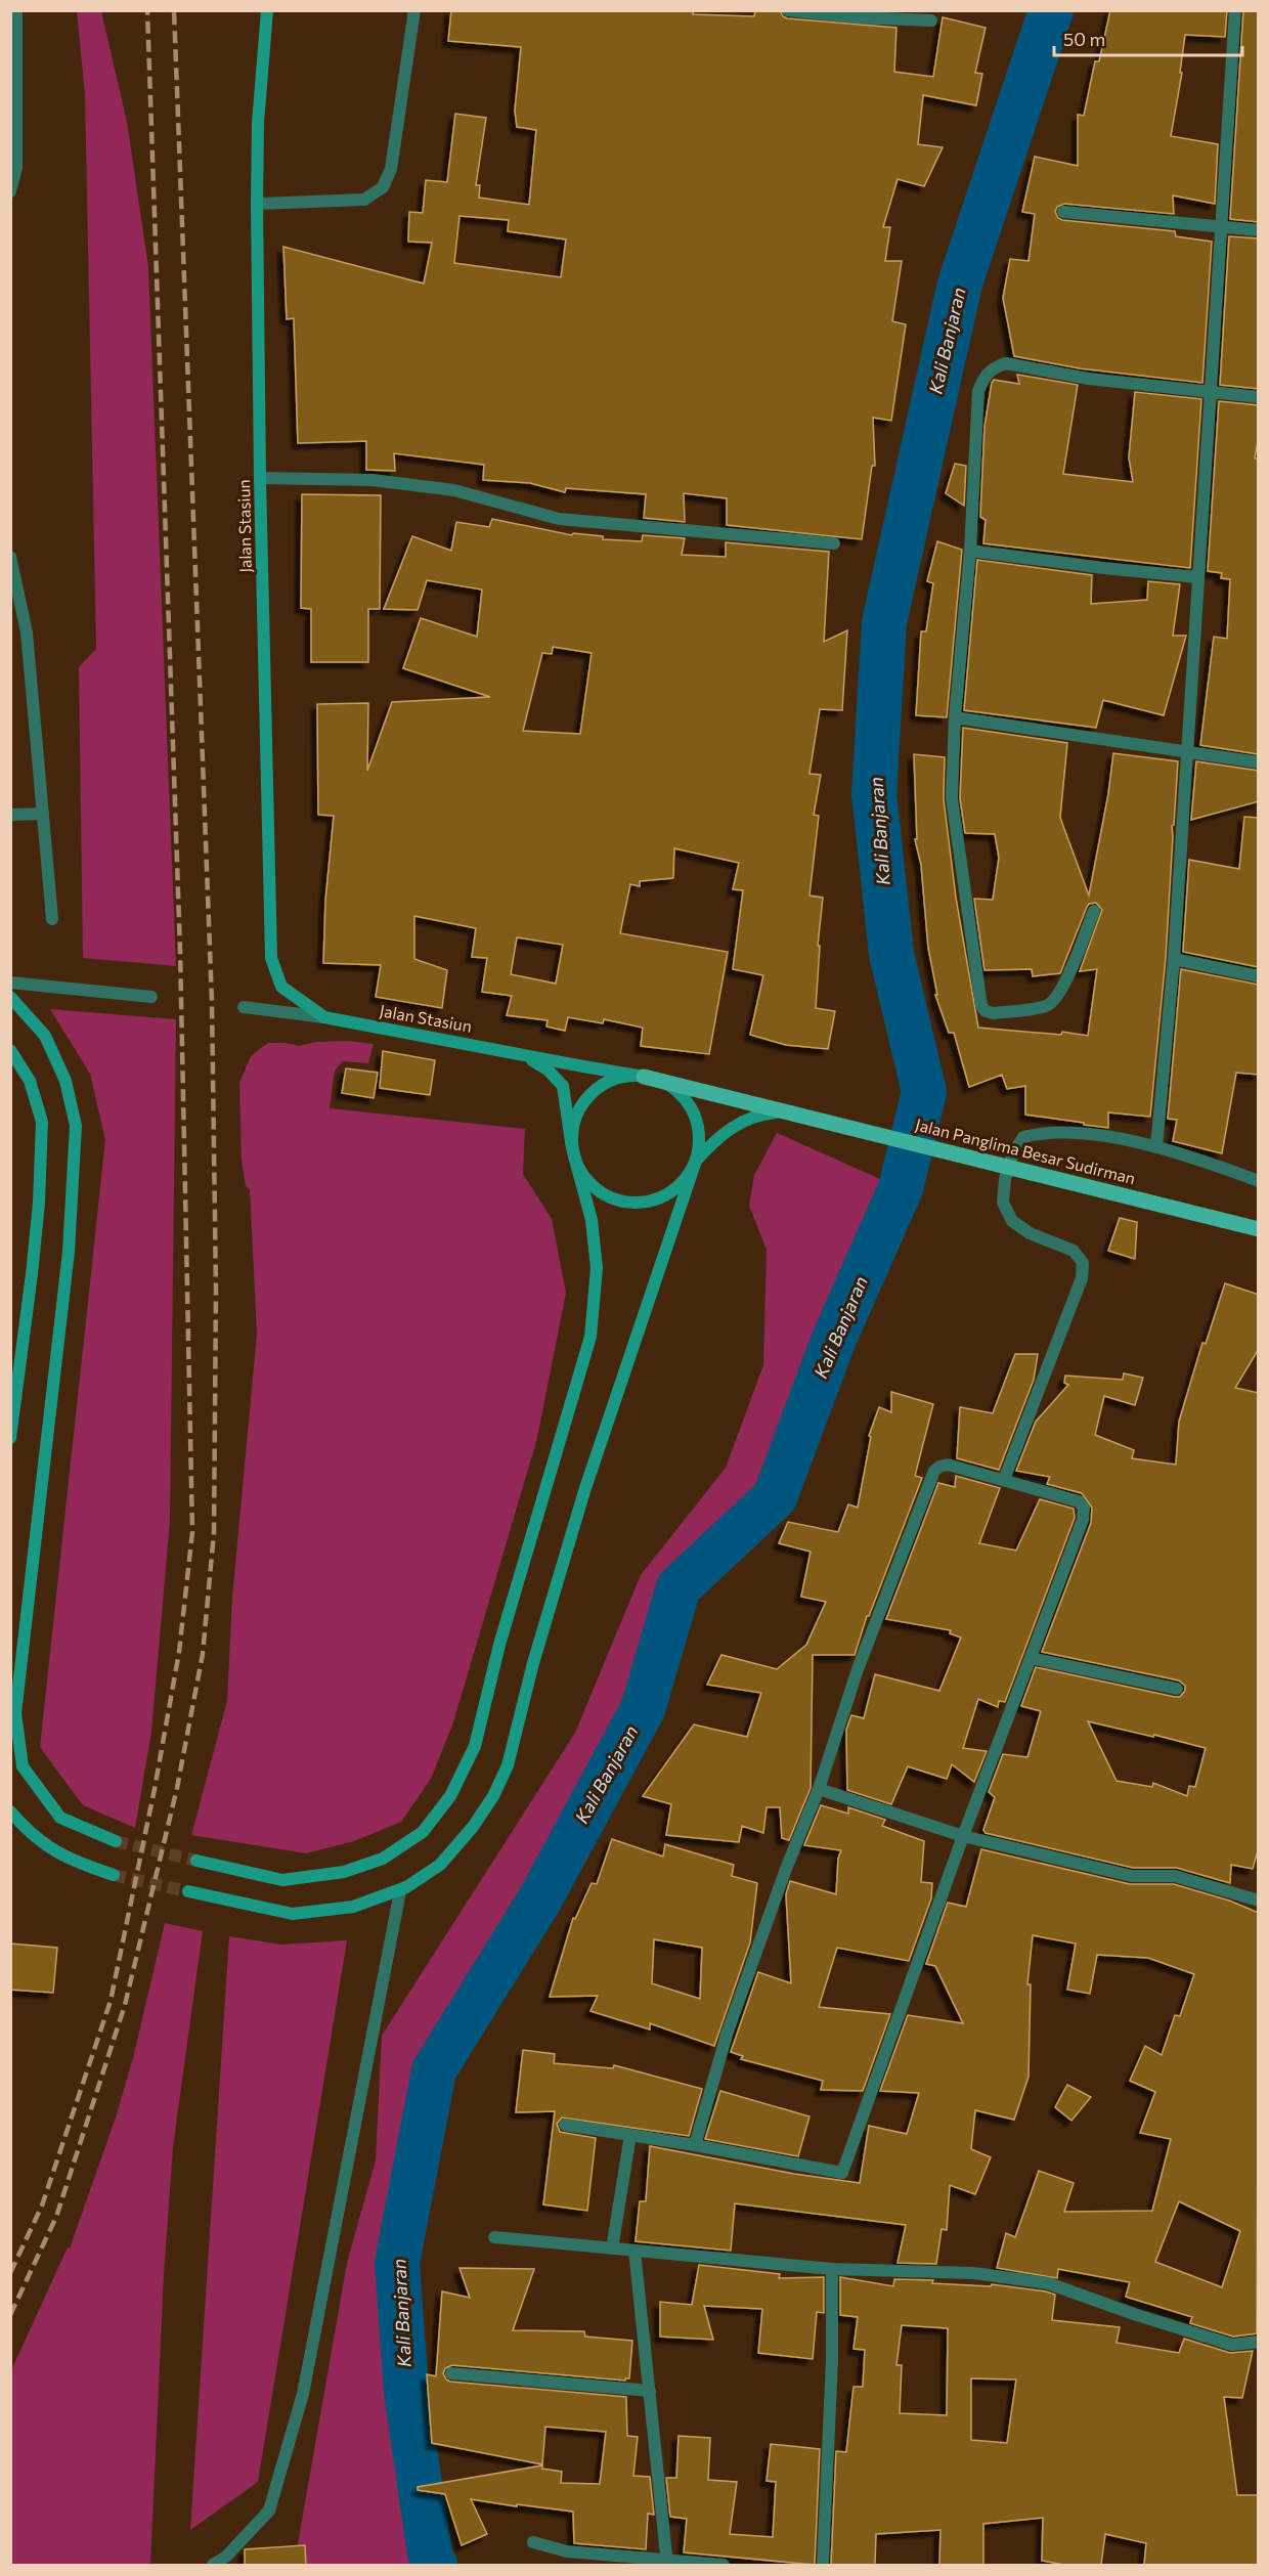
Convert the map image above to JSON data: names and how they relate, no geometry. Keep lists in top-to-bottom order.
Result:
{
  "streets": {
    "main road": ["Jalan Stasiun", "Jalan Panglima Besar Sudirman"]
  },
  "crossings": [
    ["Jalan Stasiun", "Jalan Panglima Besar Sudirman"]
  ],
  "water": ["Kali Banjaran"],
  "scale_bar": "50 m"
}
